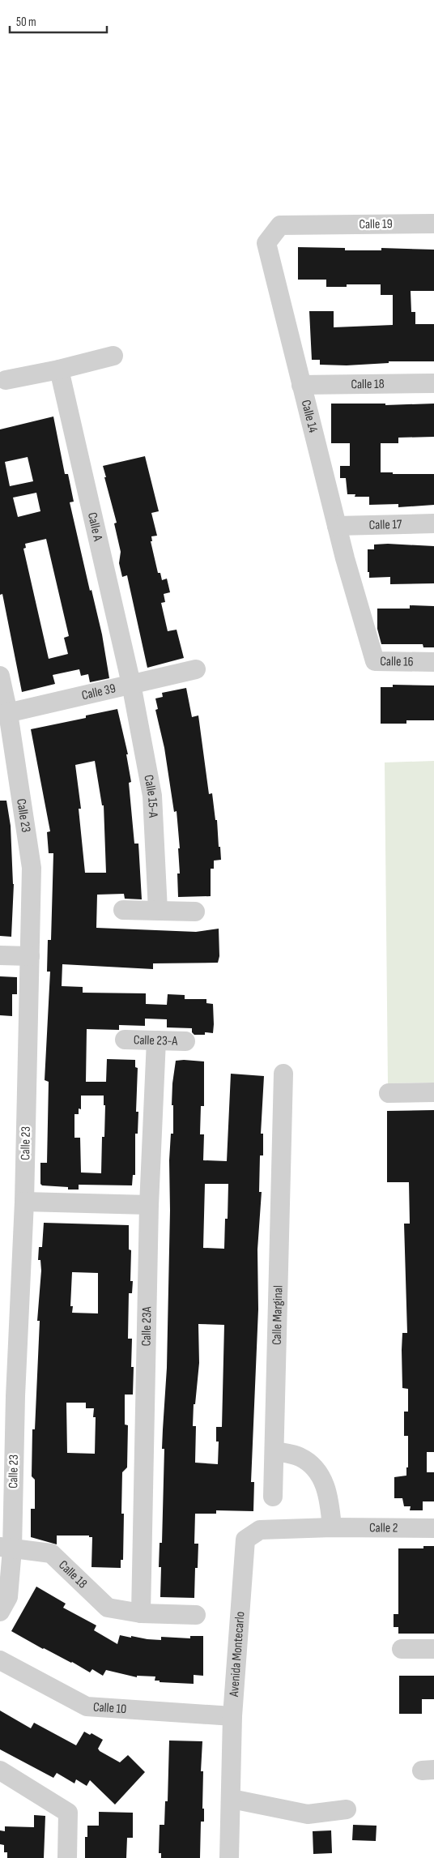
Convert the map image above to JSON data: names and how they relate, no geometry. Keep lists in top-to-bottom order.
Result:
{
  "streets": {
    "street": [
      "Calle 19",
      "Calle 18",
      "Calle 14",
      "Calle 17",
      "Calle A",
      "Calle 16",
      "Calle 39",
      "Calle 15-A",
      "Calle 23",
      "Calle 23-A",
      "Calle Marginal",
      "Calle 23A",
      "Calle 2",
      "Avenida Montecarlo",
      "Calle 10"
    ]
  },
  "crossings": [
    ["Calle 19", "Calle 14"],
    ["Calle 18", "Calle 14"],
    ["Calle 18", "Calle 23"],
    ["Calle 18", "Calle 23A"],
    ["Calle 14", "Calle 17"],
    ["Calle 14", "Calle 16"],
    ["Calle A", "Calle 39"],
    ["Calle A", "Calle 15-A"],
    ["Calle 39", "Calle 15-A"],
    ["Calle 39", "Calle 23"],
    ["Calle 23-A", "Calle 23A"],
    ["Calle 2", "Avenida Montecarlo"],
    ["Avenida Montecarlo", "Calle 10"]
  ],
  "scale_bar": "50 m"
}
